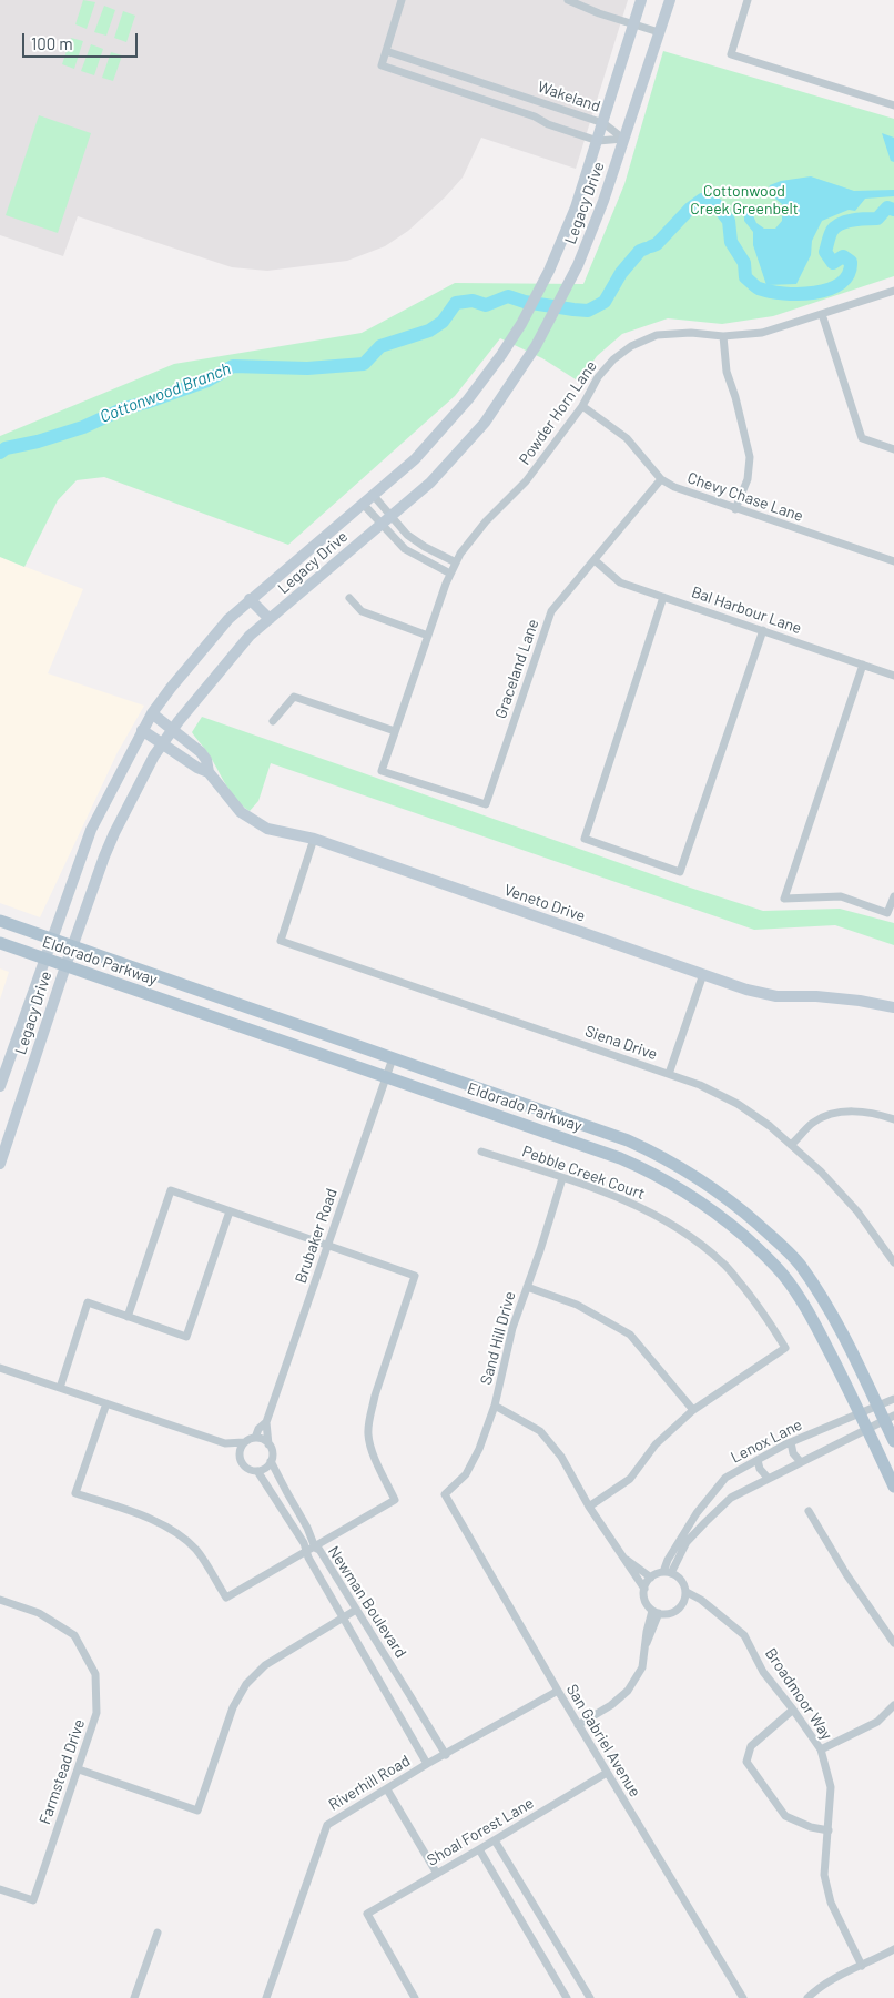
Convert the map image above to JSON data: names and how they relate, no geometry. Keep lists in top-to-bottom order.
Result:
{
  "streets": {
    "main road": ["Legacy Drive", "Veneto Drive", "Eldorado Parkway"],
    "street": [
      "Wakeland",
      "Powder Horn Lane",
      "Chevy Chase Lane",
      "Bal Harbour Lane",
      "Graceland Lane",
      "Siena Drive",
      "Pebble Creek Court",
      "Brubaker Road",
      "Sand Hill Drive",
      "Lenox Lane",
      "Newman Boulevard",
      "Broadmoor Way",
      "San Gabriel Avenue",
      "Farmstead Drive",
      "Riverhill Road",
      "Shoal Forest Lane"
    ]
  },
  "crossings": [
    ["Wakeland", "Legacy Drive"],
    ["Legacy Drive", "Veneto Drive"],
    ["Legacy Drive", "Eldorado Parkway"],
    ["Powder Horn Lane", "Chevy Chase Lane"],
    ["Powder Horn Lane", "Graceland Lane"],
    ["Chevy Chase Lane", "Graceland Lane"],
    ["Bal Harbour Lane", "Graceland Lane"],
    ["Veneto Drive", "Siena Drive"],
    ["Eldorado Parkway", "Brubaker Road"],
    ["Eldorado Parkway", "Lenox Lane"],
    ["Pebble Creek Court", "Sand Hill Drive"],
    ["Brubaker Road", "Newman Boulevard"],
    ["Sand Hill Drive", "San Gabriel Avenue"],
    ["Lenox Lane", "Broadmoor Way"],
    ["Newman Boulevard", "Riverhill Road"],
    ["San Gabriel Avenue", "Riverhill Road"],
    ["San Gabriel Avenue", "Shoal Forest Lane"]
  ],
  "water": ["Cottonwood Branch"],
  "parks": ["Cottonwood Creek Greenbelt"],
  "scale_bar": "100 m"
}
